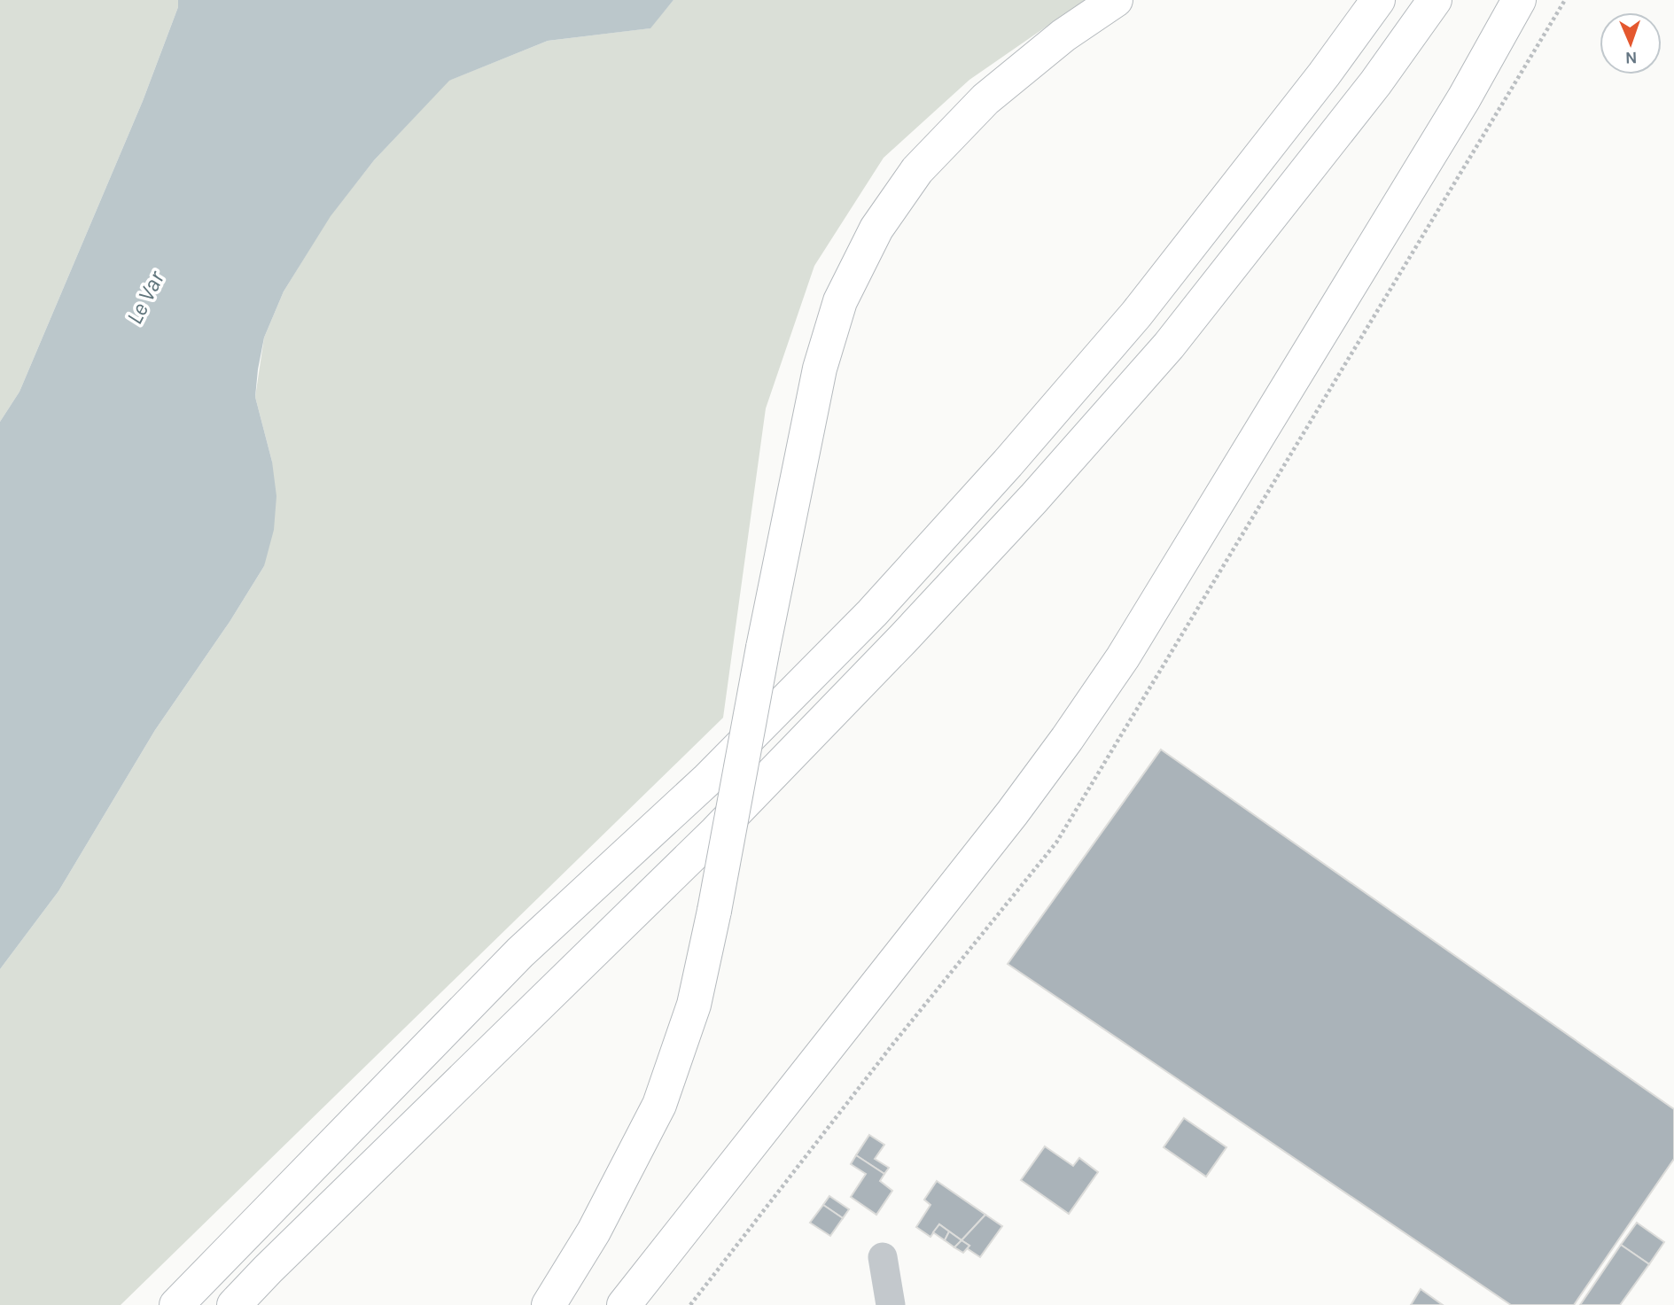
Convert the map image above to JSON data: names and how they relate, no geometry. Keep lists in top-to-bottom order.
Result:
{
  "water": ["Le Var"],
  "north": "bottom"
}
